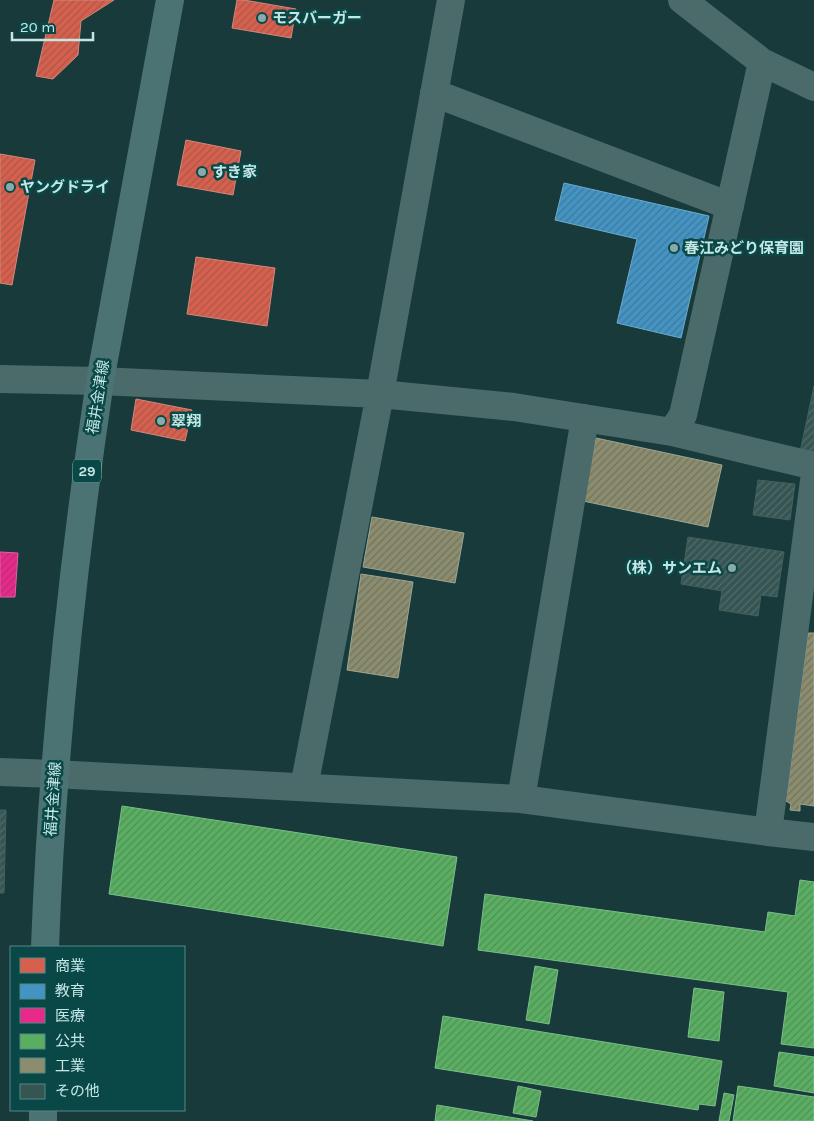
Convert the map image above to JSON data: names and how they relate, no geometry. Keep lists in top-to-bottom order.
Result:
{
  "streets": {
    "main road": ["福井金津線", "29"]
  },
  "places": [
    "モスバーガー",
    "すき家",
    "ヤングドライ",
    "春江みどり保育園",
    "翠翔",
    "（株）サンエム"
  ],
  "legend": [
    "商業",
    "教育",
    "医療",
    "公共",
    "工業",
    "その他"
  ],
  "scale_bar": "20 m"
}
